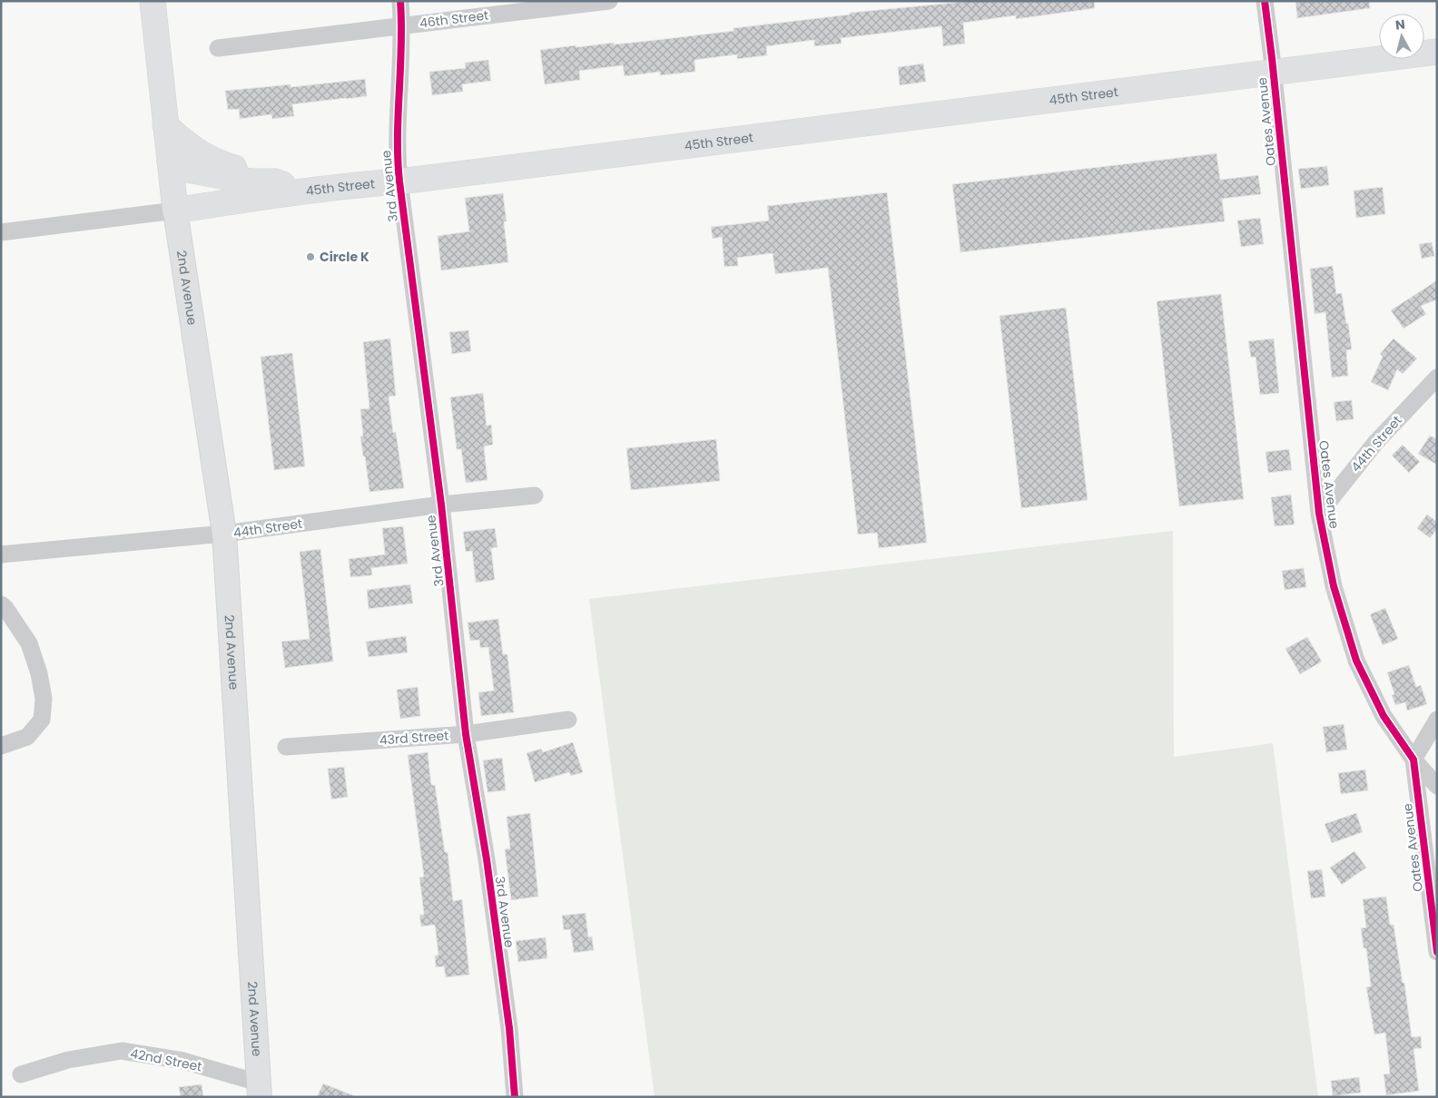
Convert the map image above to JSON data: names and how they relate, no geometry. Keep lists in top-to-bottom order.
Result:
{
  "streets": {
    "main road": ["45th Street", "2nd Avenue"],
    "street": [
      "46th Street",
      "Oates Avenue",
      "3rd Avenue",
      "44th Street",
      "43rd Street",
      "42nd Street"
    ]
  },
  "crossings": [
    ["46th Street", "3rd Avenue"],
    ["45th Street", "Oates Avenue"],
    ["45th Street", "3rd Avenue"],
    ["45th Street", "2nd Avenue"],
    ["Oates Avenue", "44th Street"],
    ["3rd Avenue", "44th Street"],
    ["3rd Avenue", "43rd Street"],
    ["2nd Avenue", "44th Street"],
    ["2nd Avenue", "42nd Street"]
  ],
  "places": ["Circle K"],
  "north": "top"
}
